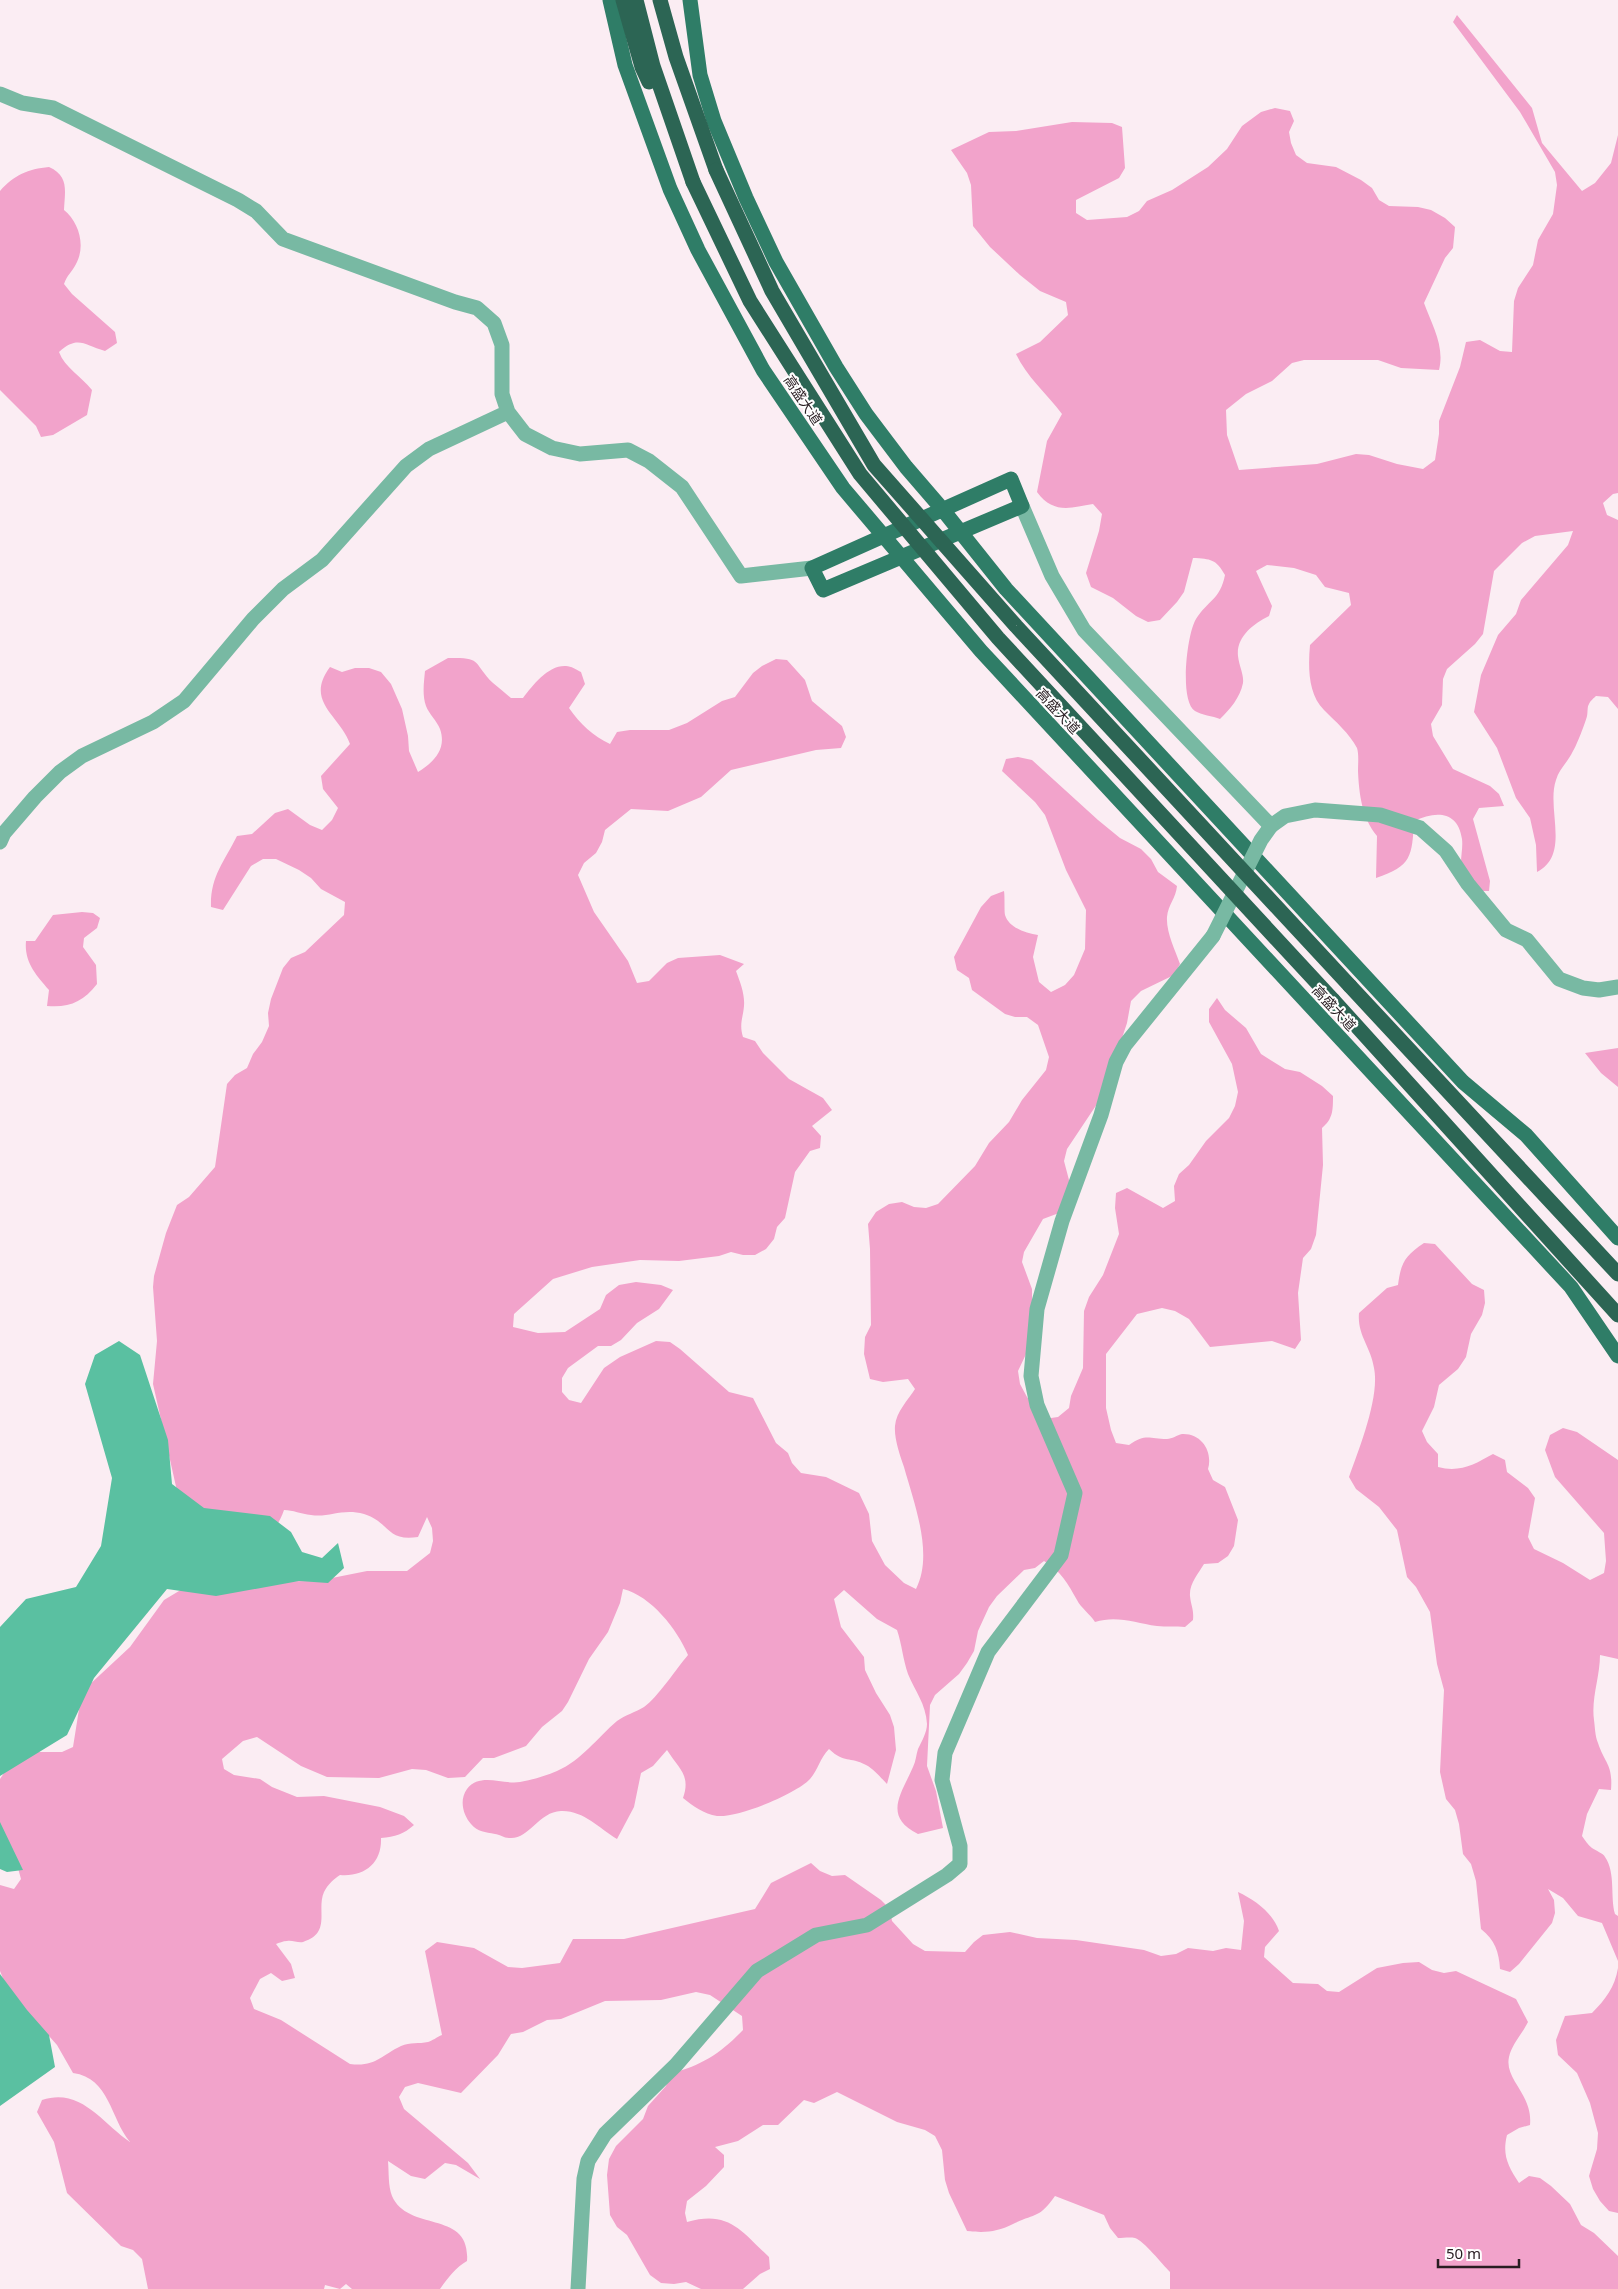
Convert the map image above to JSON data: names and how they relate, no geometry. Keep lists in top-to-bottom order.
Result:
{
  "streets": {
    "highway": ["高盛大道"]
  },
  "scale_bar": "50 m"
}
